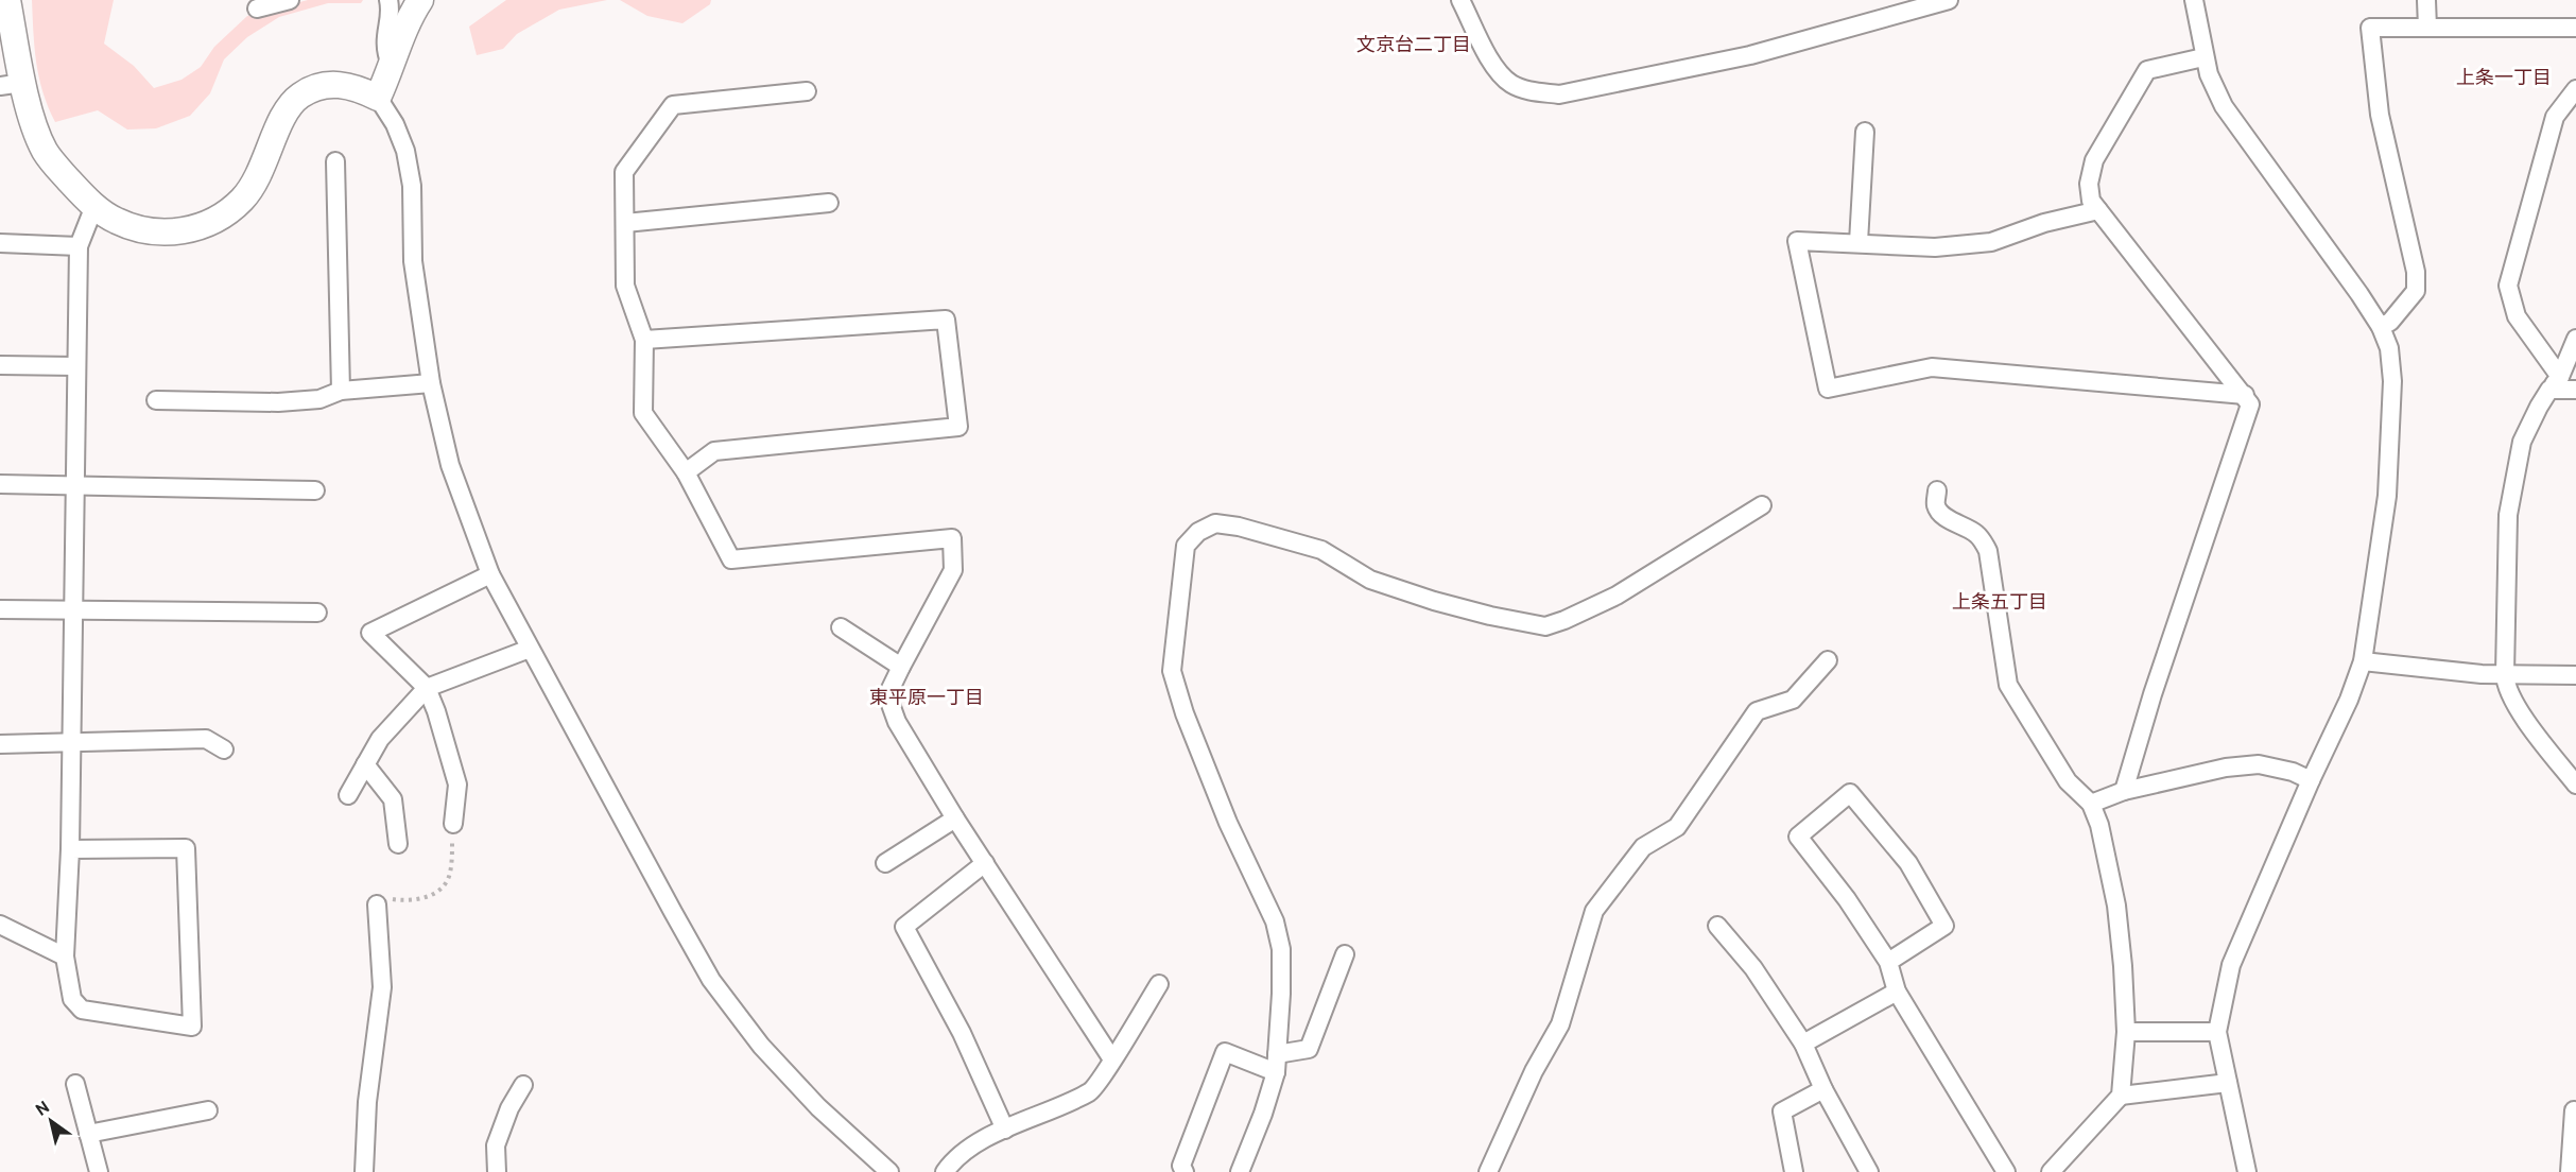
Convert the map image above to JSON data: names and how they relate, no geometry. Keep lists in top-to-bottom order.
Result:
{
  "districts": [
    "文京台二丁目",
    "上条一丁目",
    "上条五丁目",
    "東平原一丁目"
  ],
  "north": "top left"
}
